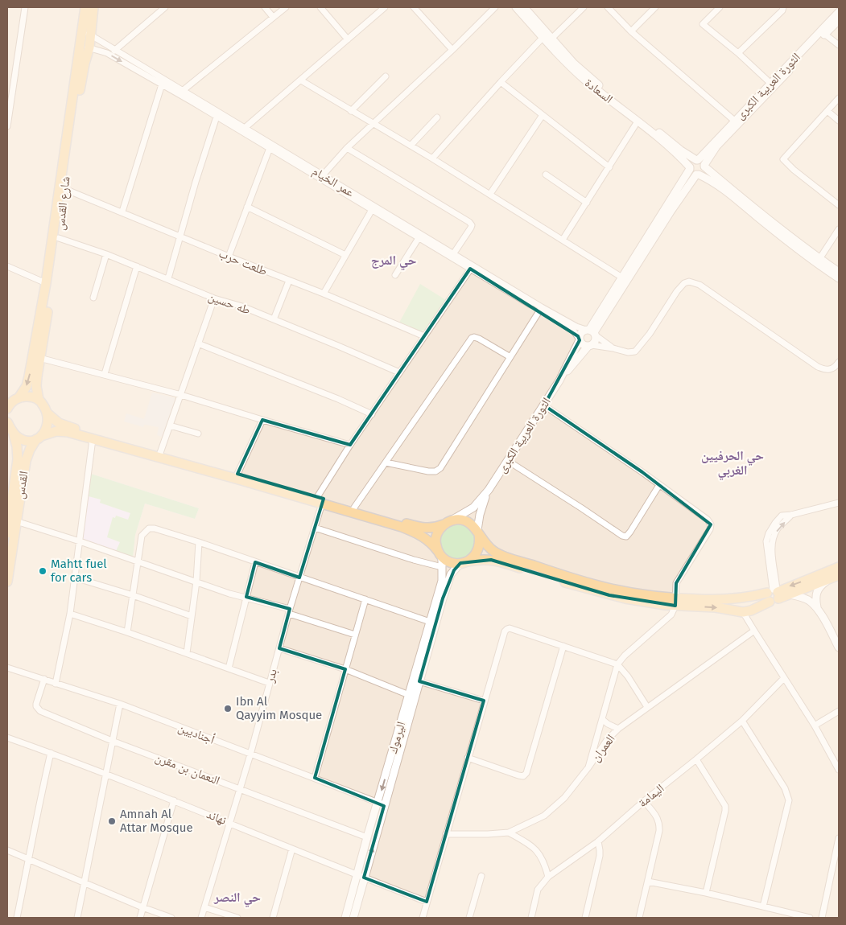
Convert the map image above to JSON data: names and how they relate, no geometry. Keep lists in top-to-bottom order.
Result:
{
  "streets": {
    "main road": ["شارع القدس", "القدس"],
    "street": [
      "الثورة العربية الكبرى",
      "السعادة",
      "عمر الخيام",
      "طلعت حرب",
      "طه حسين",
      "بدر",
      "أجناديين",
      "اليرموك",
      "العمران",
      "النعمان بن مقرن",
      "اليمامة",
      "نهاند"
    ]
  },
  "crossings": [
    ["الثورة العربية الكبرى", "السعادة"],
    ["الثورة العربية الكبرى", "عمر الخيام"],
    ["الثورة العربية الكبرى", "اليرموك"],
    ["عمر الخيام", "شارع القدس"],
    ["عمر الخيام", "بدر"],
    ["شارع القدس", "طلعت حرب"],
    ["شارع القدس", "طه حسين"],
    ["طلعت حرب", "بدر"],
    ["طه حسين", "بدر"],
    ["بدر", "أجناديين"],
    ["بدر", "النعمان بن مقرن"],
    ["بدر", "نهاند"],
    ["أجناديين", "اليرموك"],
    ["أجناديين", "النعمان بن مقرن"],
    ["اليرموك", "النعمان بن مقرن"],
    ["اليرموك", "نهاند"]
  ],
  "districts": ["حي المرج", "حي الحرفيين الغربي", "حي النصر"],
  "places": ["Mahtt fuel for cars", "Ibn Al Qayyim Mosque", "Amnah Al Attar Mosque"]
}
